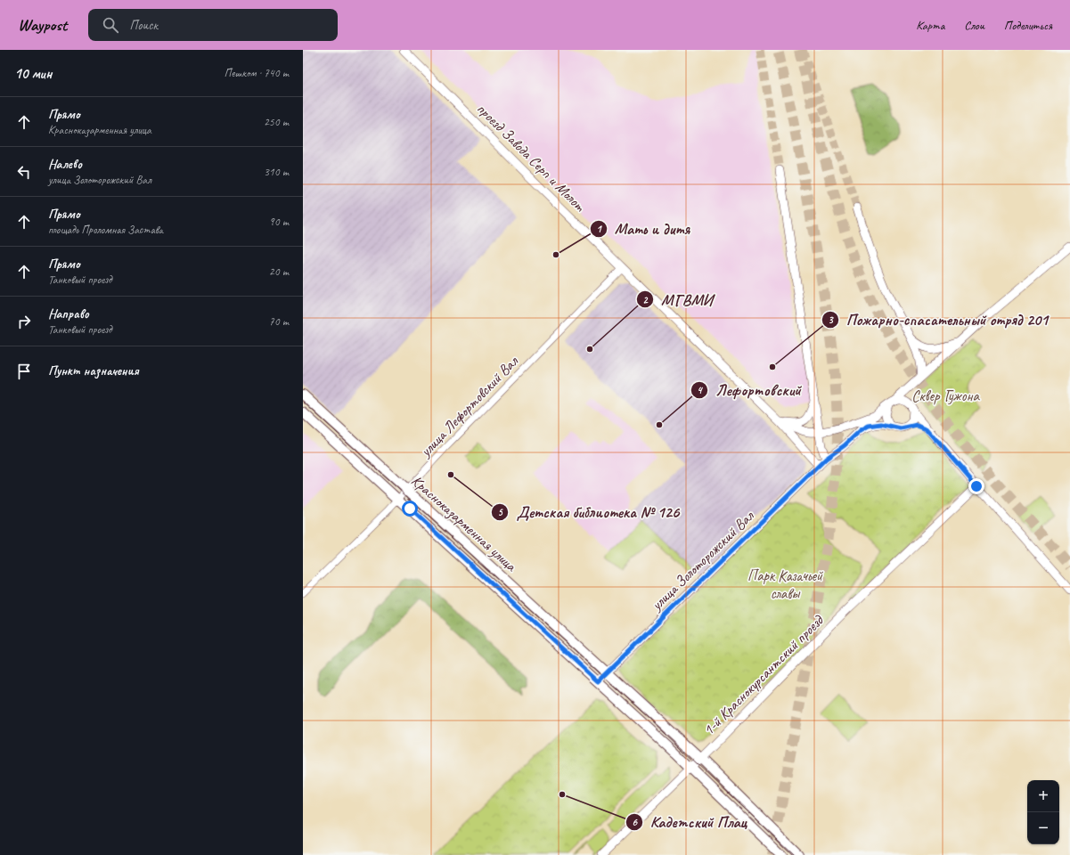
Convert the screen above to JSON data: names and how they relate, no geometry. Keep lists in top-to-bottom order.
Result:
{
  "streets": {
    "main road": ["Красноказарменная улица"],
    "street": [
      "проезд Завода Серп и Молот",
      "улица Лефортовский Вал",
      "улица Золоторожский Вал",
      "1-й Краснокурсантский проезд"
    ]
  },
  "crossings": [
    ["проезд Завода Серп и Молот", "улица Лефортовский Вал"],
    ["проезд Завода Серп и Молот", "улица Золоторожский Вал"],
    ["улица Лефортовский Вал", "Красноказарменная улица"],
    ["Красноказарменная улица", "улица Золоторожский Вал"],
    ["Красноказарменная улица", "1-й Краснокурсантский проезд"]
  ],
  "parks": ["Сквер Гужона", "Парк Казачьей славы"],
  "places": [
    "Мать и дитя",
    "МГВМИ",
    "Пожарно-спасательный отряд 201",
    "Лефортовский",
    "Детская библиотека № 126",
    "Кадетский Плац"
  ],
  "page": {
    "header": "Waypost",
    "search": "Поиск",
    "nav": ["Карта", "Слои", "Поделиться"],
    "heading": ["10 мин", "Пешком · 740 m"],
    "list": [
      ["Прямо", "Красноказарменная улица", "250 m"],
      ["Налево", "улица Золоторожский Вал", "310 m"],
      ["Прямо", "площадь Проломная Застава", "90 m"],
      ["Прямо", "Танковый проезд", "20 m"],
      ["Направо", "Танковый проезд", "70 m"],
      "Пункт назначения"
    ],
    "map_buttons": ["+", "−"]
  }
}
